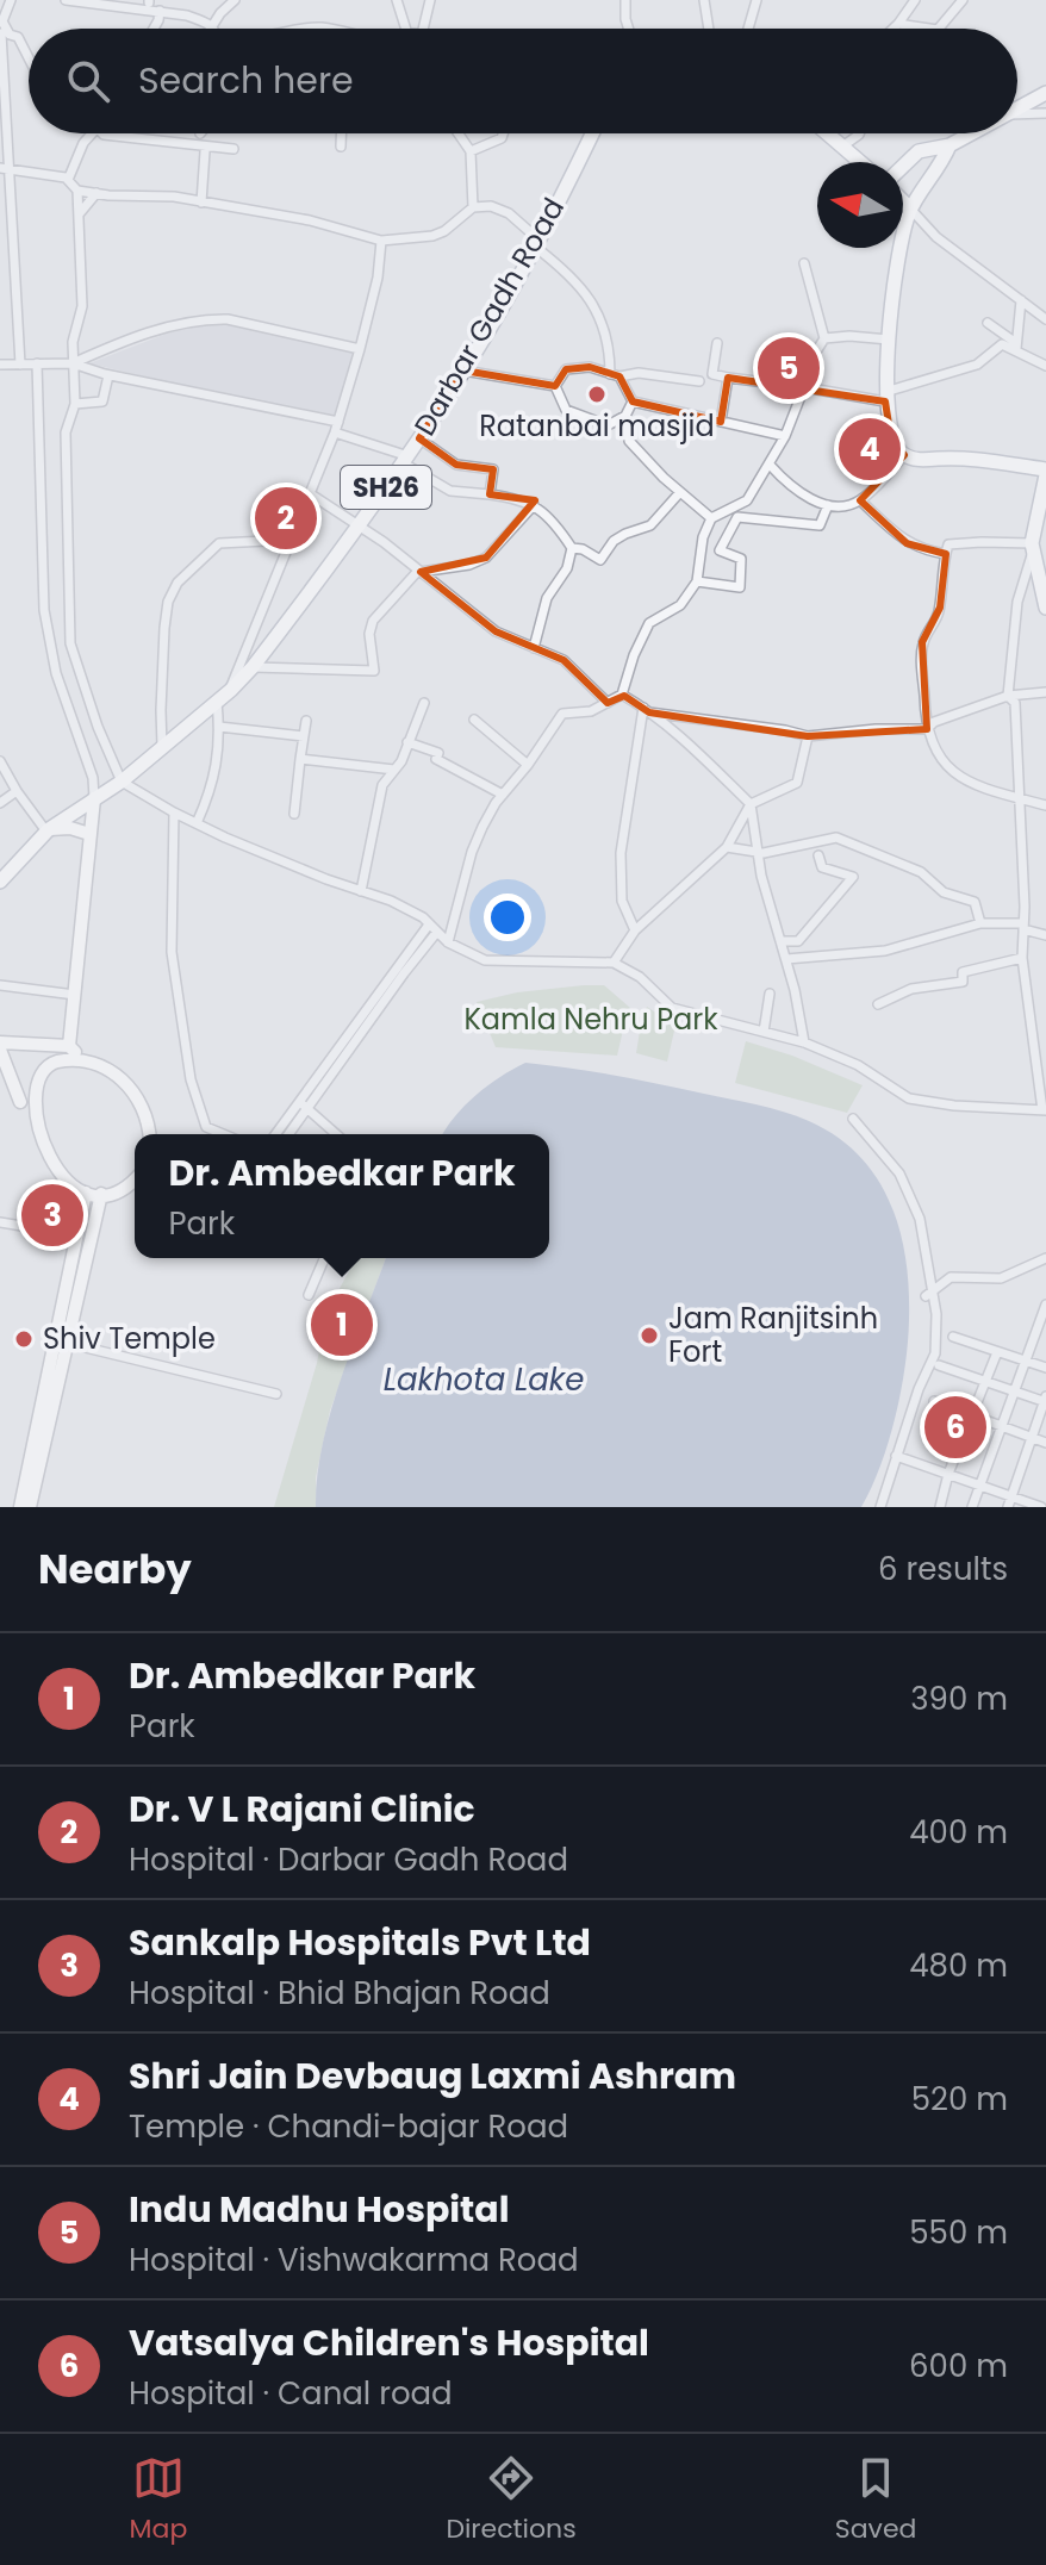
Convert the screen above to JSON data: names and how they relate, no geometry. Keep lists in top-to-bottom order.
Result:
{
  "streets": {
    "main road": ["Darbar Gadh Road", "SH26"]
  },
  "crossings": [
    ["Darbar Gadh Road", "SH26"]
  ],
  "water": ["Lakhota Lake"],
  "parks": ["Kamla Nehru Park"],
  "places": ["Ratanbai masjid", "Jam Ranjitsinh Fort", "Shiv Temple"],
  "north": "left",
  "page": {
    "search": "Search here",
    "pins": [
      "5",
      "4",
      "2",
      "3",
      "1",
      "6"
    ],
    "popup": ["Dr. Ambedkar Park", "Park"],
    "heading": ["Nearby", "6 results"],
    "list": [
      {
        "mark": "1",
        "name": "Dr. Ambedkar Park",
        "note": "Park",
        "value": "390 m"
      },
      {
        "mark": "2",
        "name": "Dr. V L Rajani Clinic",
        "note": "Hospital · Darbar Gadh Road",
        "value": "400 m"
      },
      {
        "mark": "3",
        "name": "Sankalp Hospitals Pvt Ltd",
        "note": "Hospital · Bhid Bhajan Road",
        "value": "480 m"
      },
      {
        "mark": "4",
        "name": "Shri Jain Devbaug Laxmi Ashram",
        "note": "Temple · Chandi-bajar Road",
        "value": "520 m"
      },
      {
        "mark": "5",
        "name": "Indu Madhu Hospital",
        "note": "Hospital · Vishwakarma Road",
        "value": "550 m"
      },
      {
        "mark": "6",
        "name": "Vatsalya Children's Hospital",
        "note": "Hospital · Canal road",
        "value": "600 m"
      }
    ],
    "nav": ["Map", "Directions", "Saved"]
  }
}
